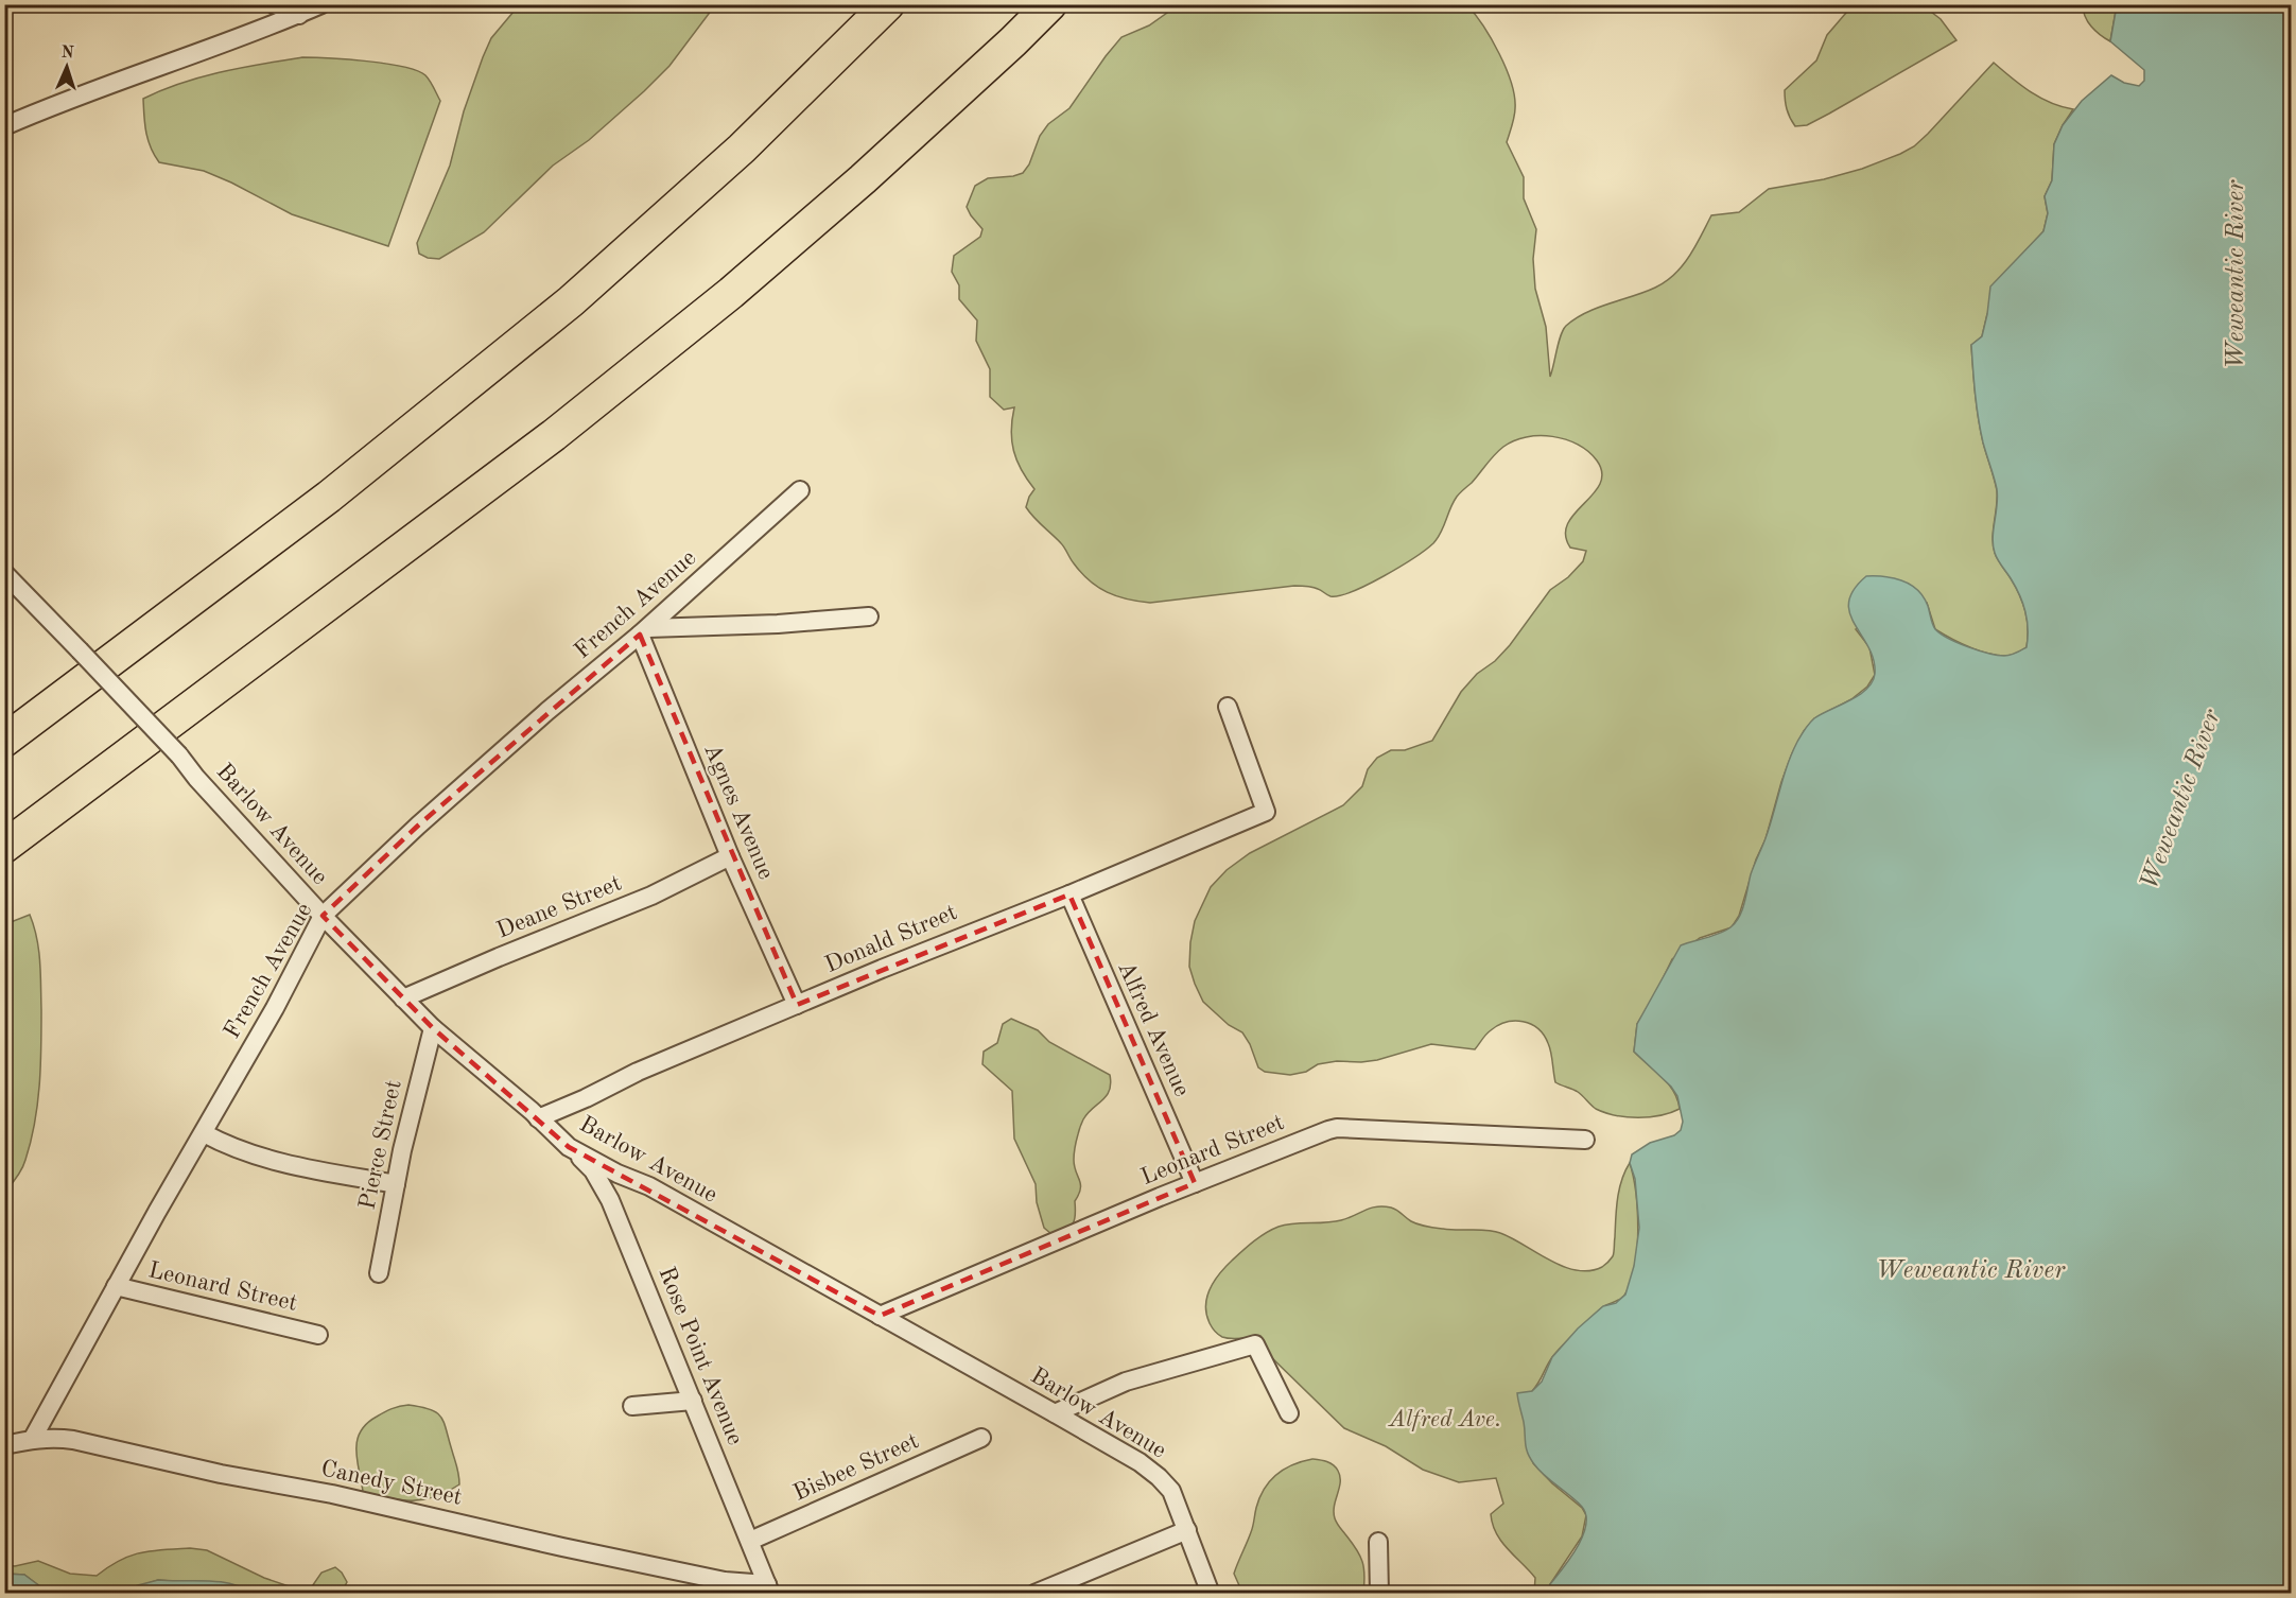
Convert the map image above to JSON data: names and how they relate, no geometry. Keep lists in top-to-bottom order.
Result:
{
  "streets": {
    "street": [
      "French Avenue",
      "Agnes Avenue",
      "Barlow Avenue",
      "Deane Street",
      "Donald Street",
      "Alfred Avenue",
      "Pierce Street",
      "Leonard Street",
      "Rose Point Avenue",
      "Bisbee Street",
      "Canedy Street"
    ]
  },
  "crossings": [
    ["French Avenue", "Agnes Avenue"],
    ["French Avenue", "Barlow Avenue"],
    ["French Avenue", "Leonard Street"],
    ["French Avenue", "Canedy Street"],
    ["Agnes Avenue", "Deane Street"],
    ["Agnes Avenue", "Donald Street"],
    ["Barlow Avenue", "Deane Street"],
    ["Barlow Avenue", "Donald Street"],
    ["Barlow Avenue", "Pierce Street"],
    ["Barlow Avenue", "Leonard Street"],
    ["Barlow Avenue", "Rose Point Avenue"],
    ["Donald Street", "Alfred Avenue"],
    ["Alfred Avenue", "Leonard Street"],
    ["Rose Point Avenue", "Bisbee Street"],
    ["Rose Point Avenue", "Canedy Street"]
  ],
  "water": ["Weweantic River"],
  "parks": ["Alfred Ave."],
  "north": "top"
}
